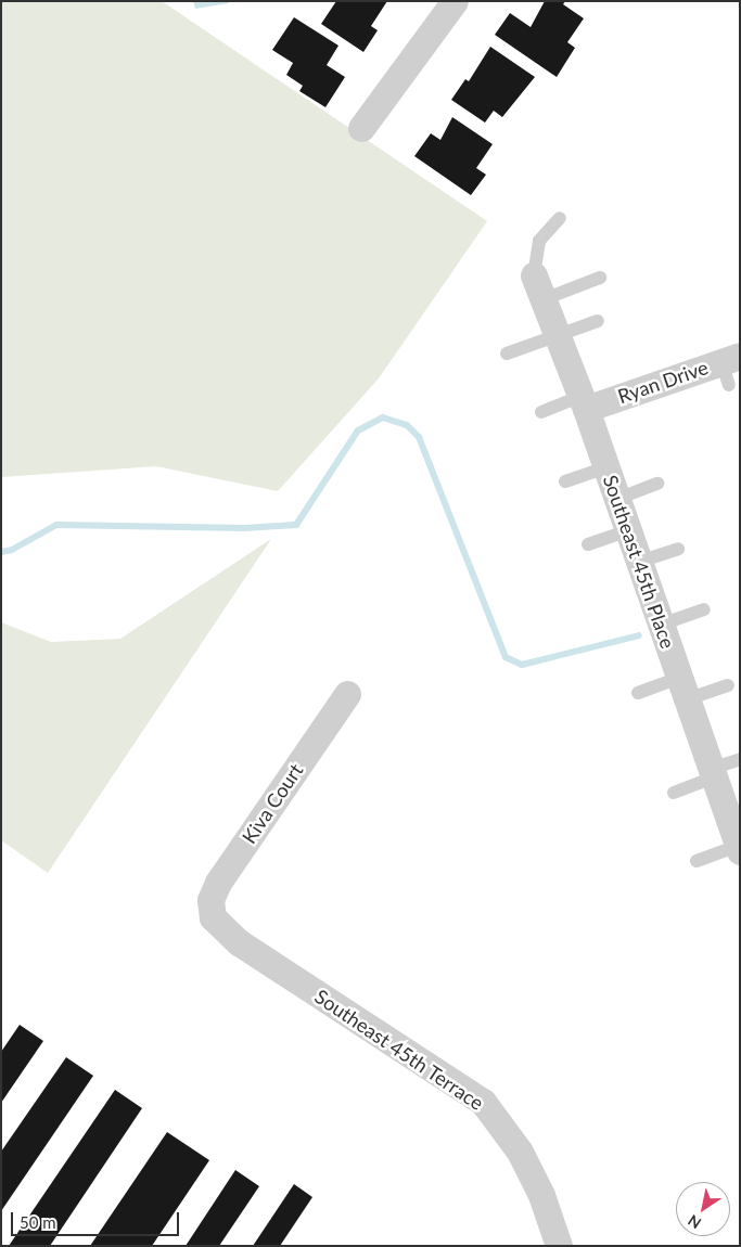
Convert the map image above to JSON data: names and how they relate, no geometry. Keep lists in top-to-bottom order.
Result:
{
  "streets": {
    "street": [
      "Ryan Drive",
      "Southeast 45th Place",
      "Kiva Court",
      "Southeast 45th Terrace"
    ]
  },
  "crossings": [
    ["Ryan Drive", "Southeast 45th Place"],
    ["Kiva Court", "Southeast 45th Terrace"]
  ],
  "scale_bar": "50 m",
  "north": "bottom left"
}
